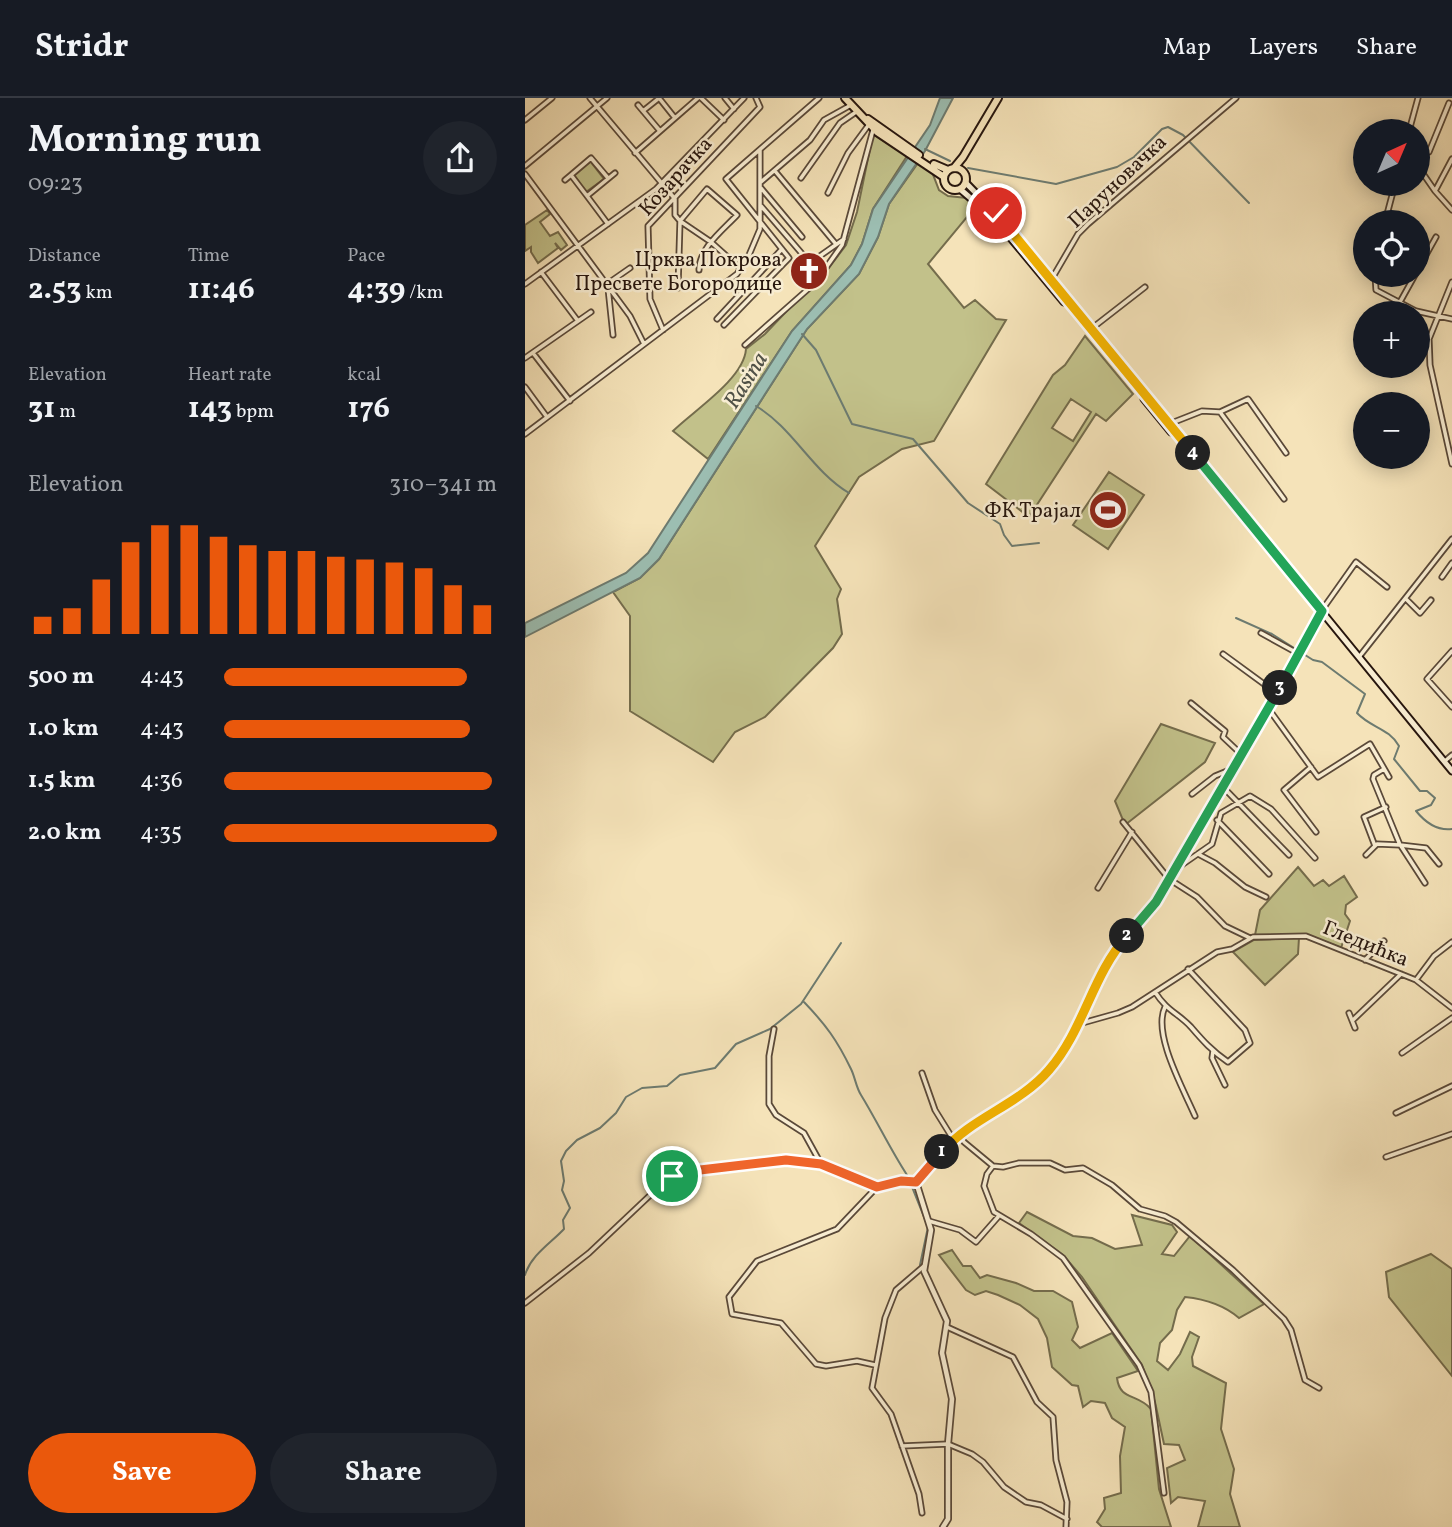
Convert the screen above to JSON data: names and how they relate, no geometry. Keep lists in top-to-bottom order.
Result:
{
  "streets": {
    "street": ["Козарачка", "Паруновачка", "Гледићка"]
  },
  "water": ["Rasina"],
  "places": {
    "church": ["Црква Покрова Пресвете Богородице"],
    "sports": ["ФК Трајал"]
  },
  "north": "top right",
  "page": {
    "header": "Stridr",
    "nav": ["Map", "Layers", "Share"],
    "heading": ["Morning run", "09:23"],
    "map_buttons": ["+", "−"],
    "stats": [
      ["Distance", "2.53 km"],
      ["Time", "11:46"],
      ["Pace", "4:39 /km"],
      ["Elevation", "31 m"],
      ["Heart rate", "143 bpm"],
      ["kcal", "176"]
    ],
    "pins": [
      "4",
      "3",
      "2",
      "1"
    ],
    "chart": ["Elevation", "310–341 m"],
    "list": [
      {
        "name": "500 m",
        "note": "4:43"
      },
      {
        "name": "1.0 km",
        "note": "4:43"
      },
      {
        "name": "1.5 km",
        "note": "4:36"
      },
      {
        "name": "2.0 km",
        "note": "4:35"
      }
    ],
    "buttons": ["Save", "Share"]
  }
}
